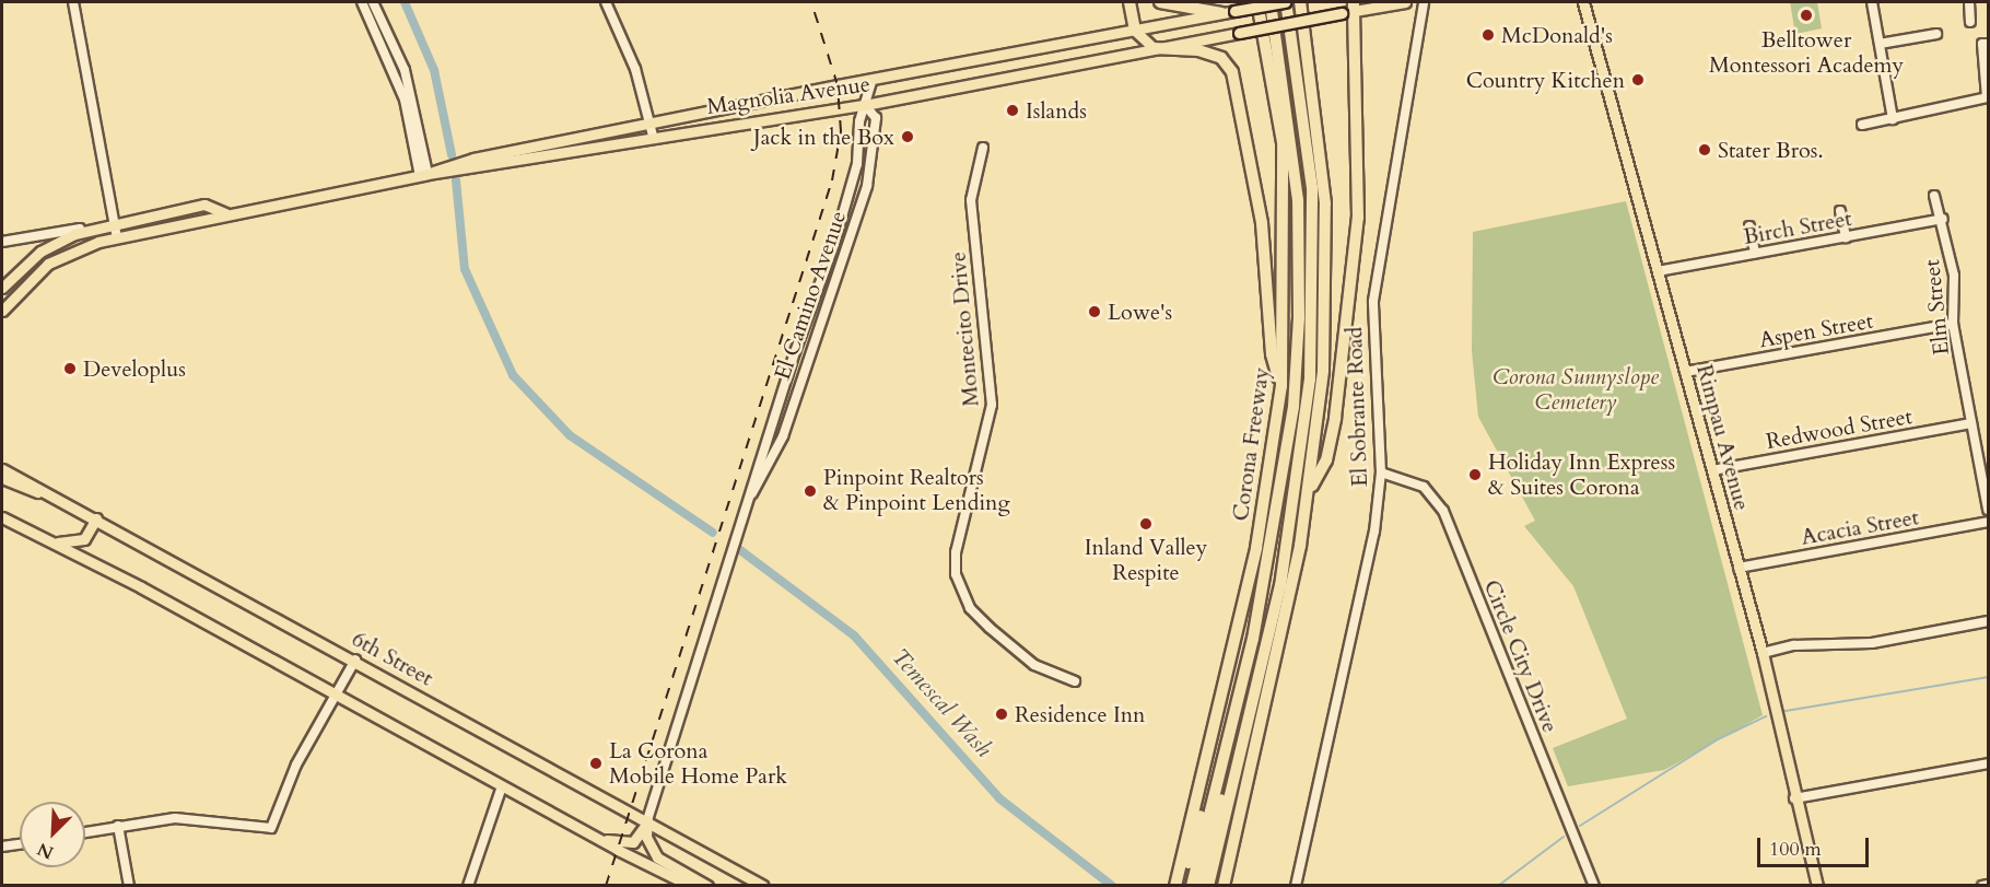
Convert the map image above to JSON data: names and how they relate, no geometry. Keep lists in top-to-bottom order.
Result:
{
  "streets": {
    "highway": ["Corona Freeway"],
    "main road": ["Magnolia Avenue", "Rimpau Avenue", "6th Street"],
    "street": [
      "Birch Street",
      "El Camino Avenue",
      "Elm Street",
      "Montecito Drive",
      "Aspen Street",
      "El Sobrante Road",
      "Redwood Street",
      "Acacia Street",
      "Circle City Drive"
    ]
  },
  "crossings": [
    ["Magnolia Avenue", "El Camino Avenue"],
    ["Birch Street", "Elm Street"],
    ["Birch Street", "Rimpau Avenue"],
    ["El Camino Avenue", "6th Street"],
    ["Elm Street", "Aspen Street"],
    ["Elm Street", "Redwood Street"],
    ["Aspen Street", "Rimpau Avenue"],
    ["El Sobrante Road", "Circle City Drive"],
    ["Redwood Street", "Rimpau Avenue"],
    ["Rimpau Avenue", "Acacia Street"]
  ],
  "water": ["Temescal Wash"],
  "parks": ["Corona Sunnyslope Cemetery"],
  "places": [
    "Belltower Montessori Academy",
    "McDonald's",
    "Country Kitchen",
    "Islands",
    "Jack in the Box",
    "Stater Bros.",
    "Lowe's",
    "Developlus",
    "Holiday Inn Express & Suites Corona",
    "Pinpoint Realtors & Pinpoint Lending",
    "Inland Valley Respite",
    "Residence Inn",
    "La Corona Mobile Home Park"
  ],
  "scale_bar": "100 m",
  "north": "bottom left"
}
